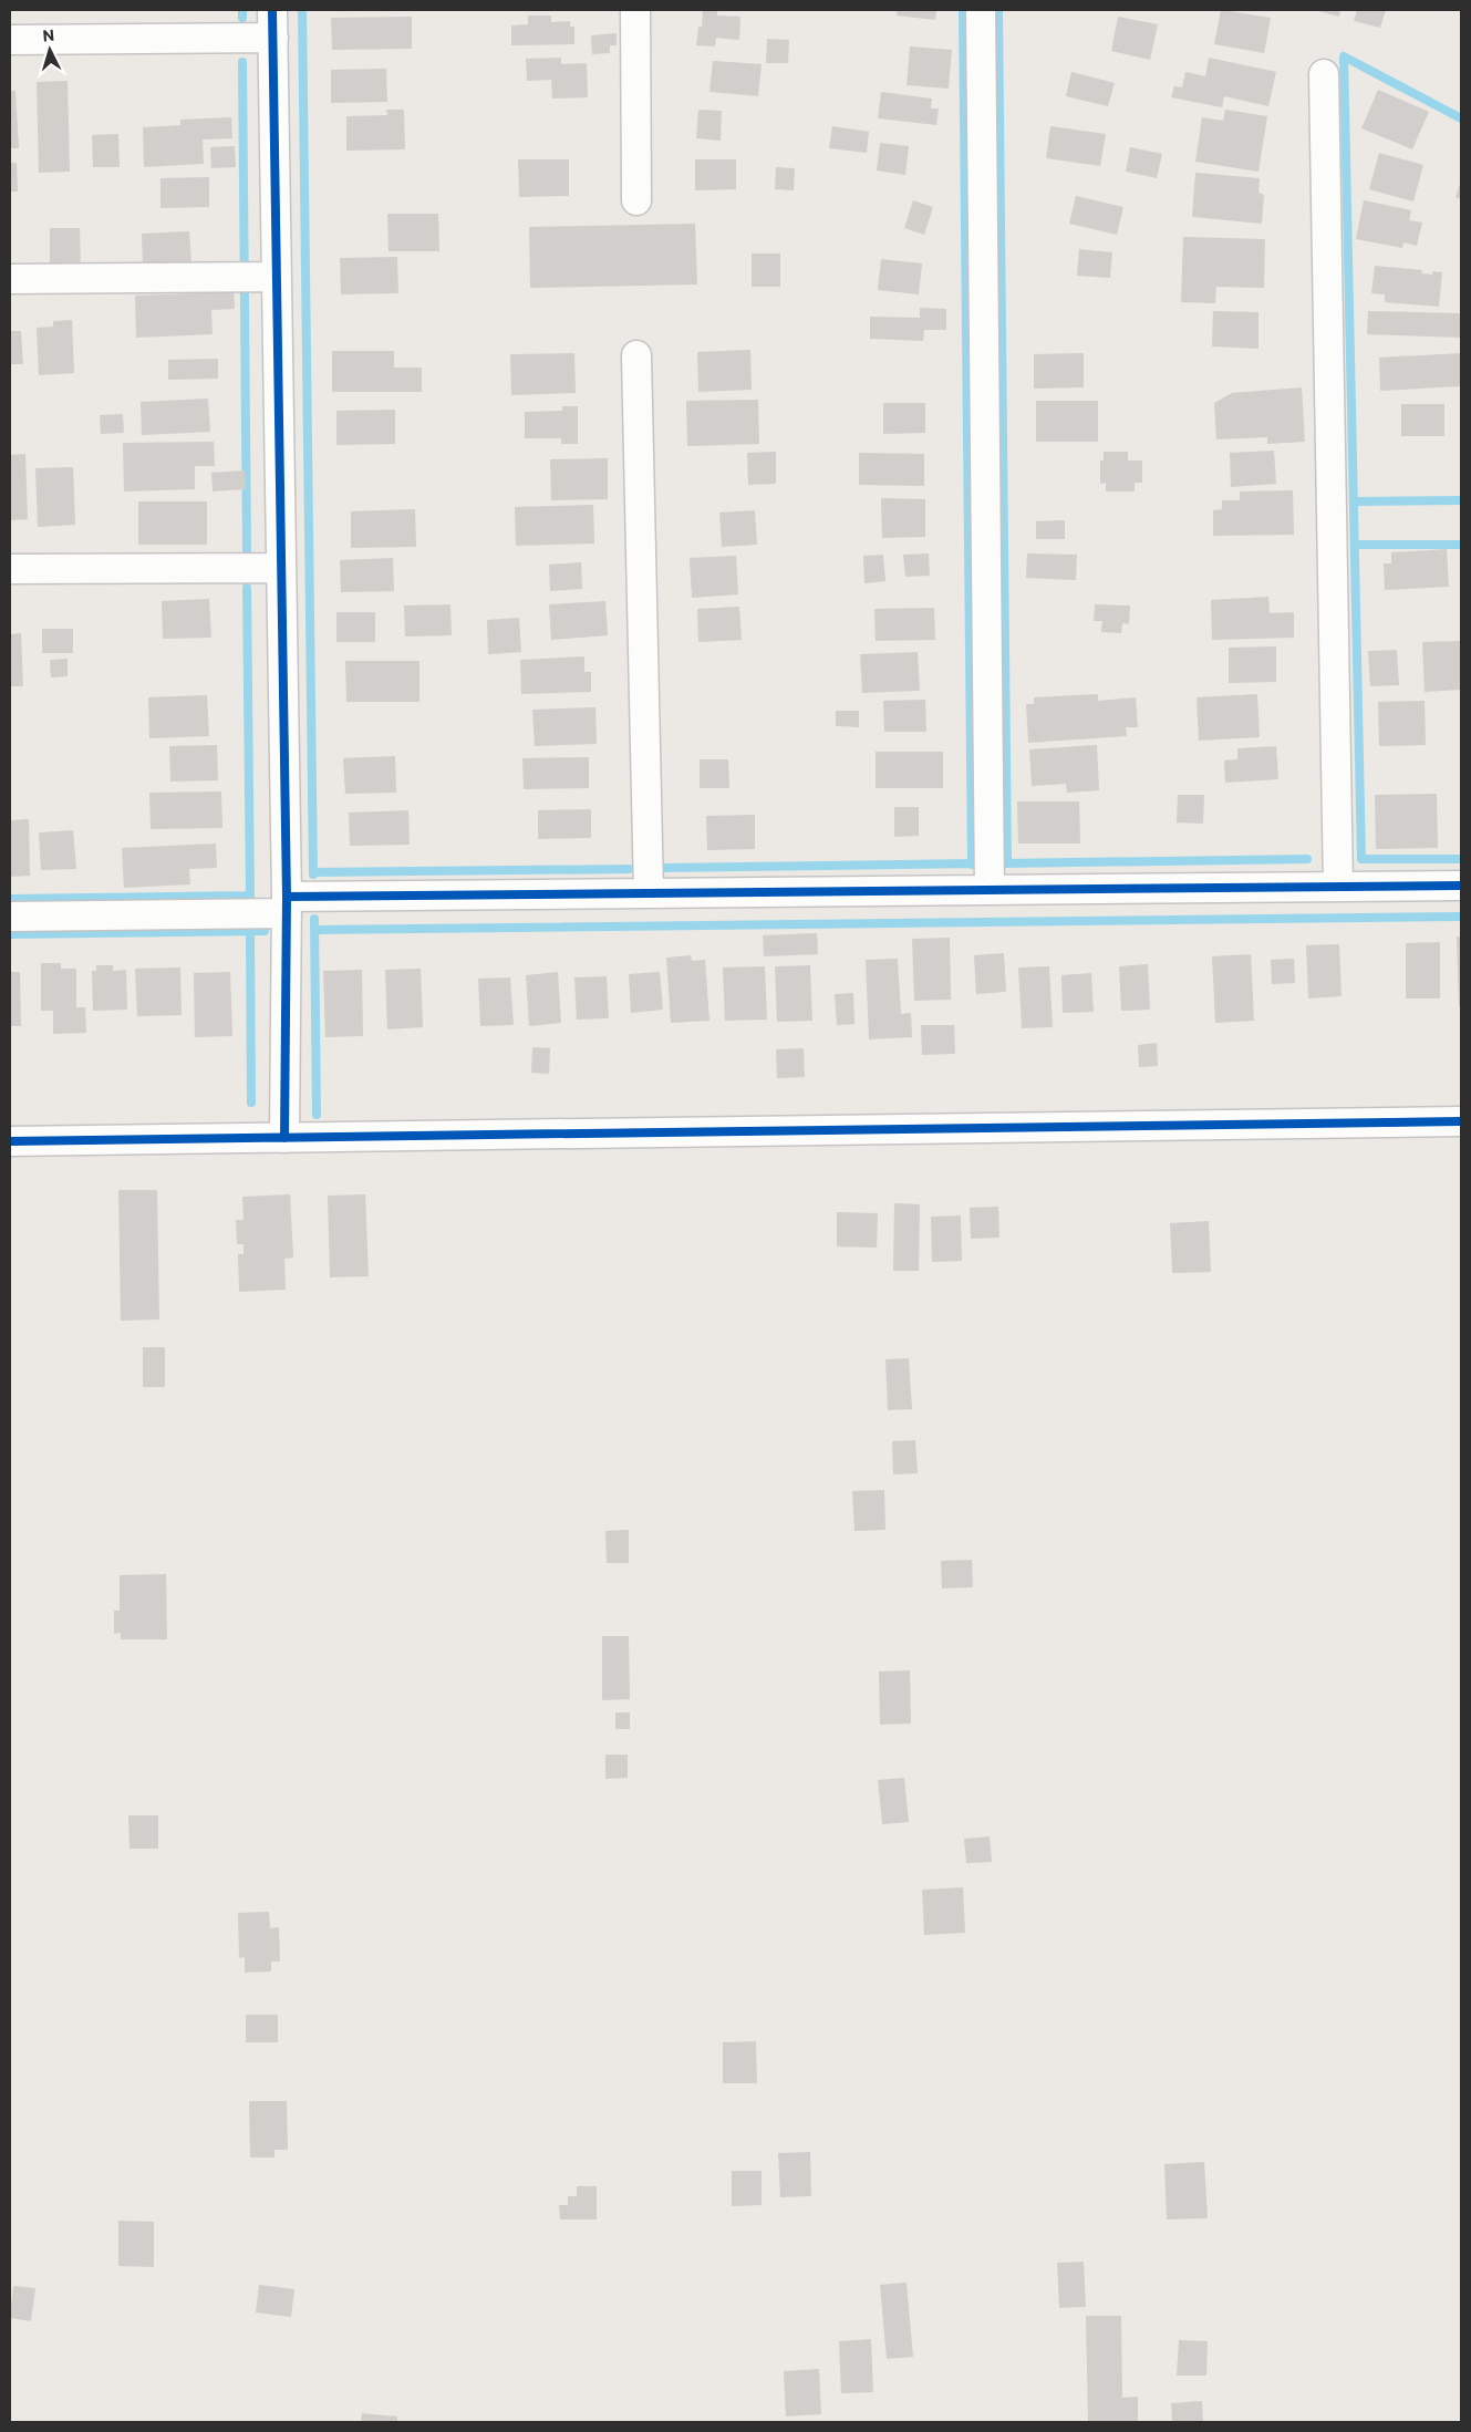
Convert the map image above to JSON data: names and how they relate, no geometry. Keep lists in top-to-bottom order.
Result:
{
  "north": "top"
}
